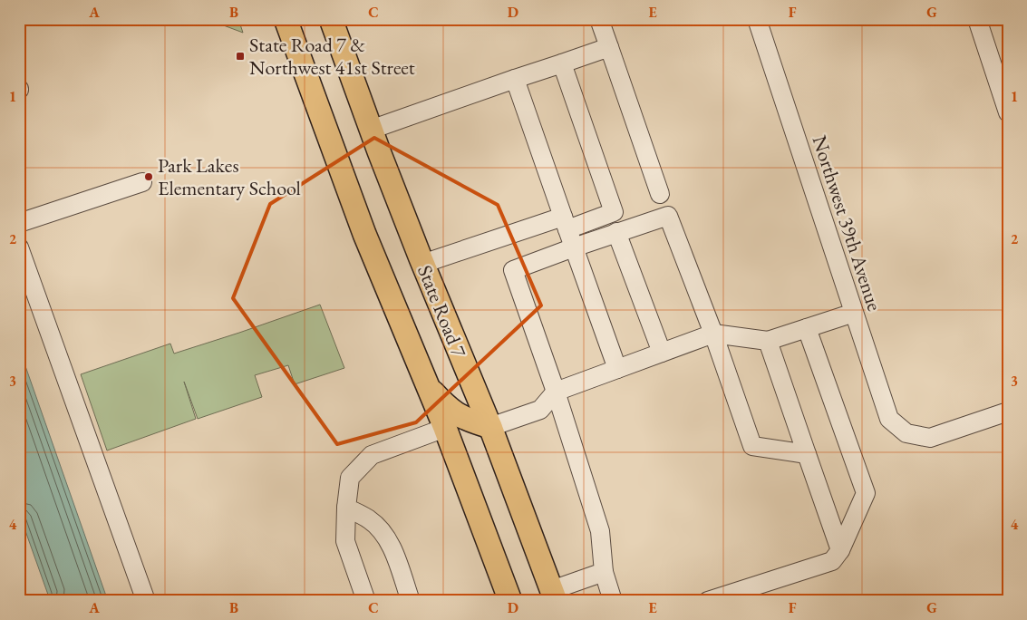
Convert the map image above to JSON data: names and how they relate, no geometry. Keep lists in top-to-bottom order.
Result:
{
  "streets": {
    "main road": ["State Road 7"],
    "street": ["Northwest 39th Avenue"]
  },
  "places": {
    "transit": ["State Road 7 & Northwest 41st Street"],
    "other": ["Park Lakes Elementary School"]
  },
  "grid": {
    "columns": [
      "A",
      "B",
      "C",
      "D",
      "E",
      "F",
      "G"
    ],
    "rows": [
      "1",
      "2",
      "3",
      "4"
    ]
  }
}
